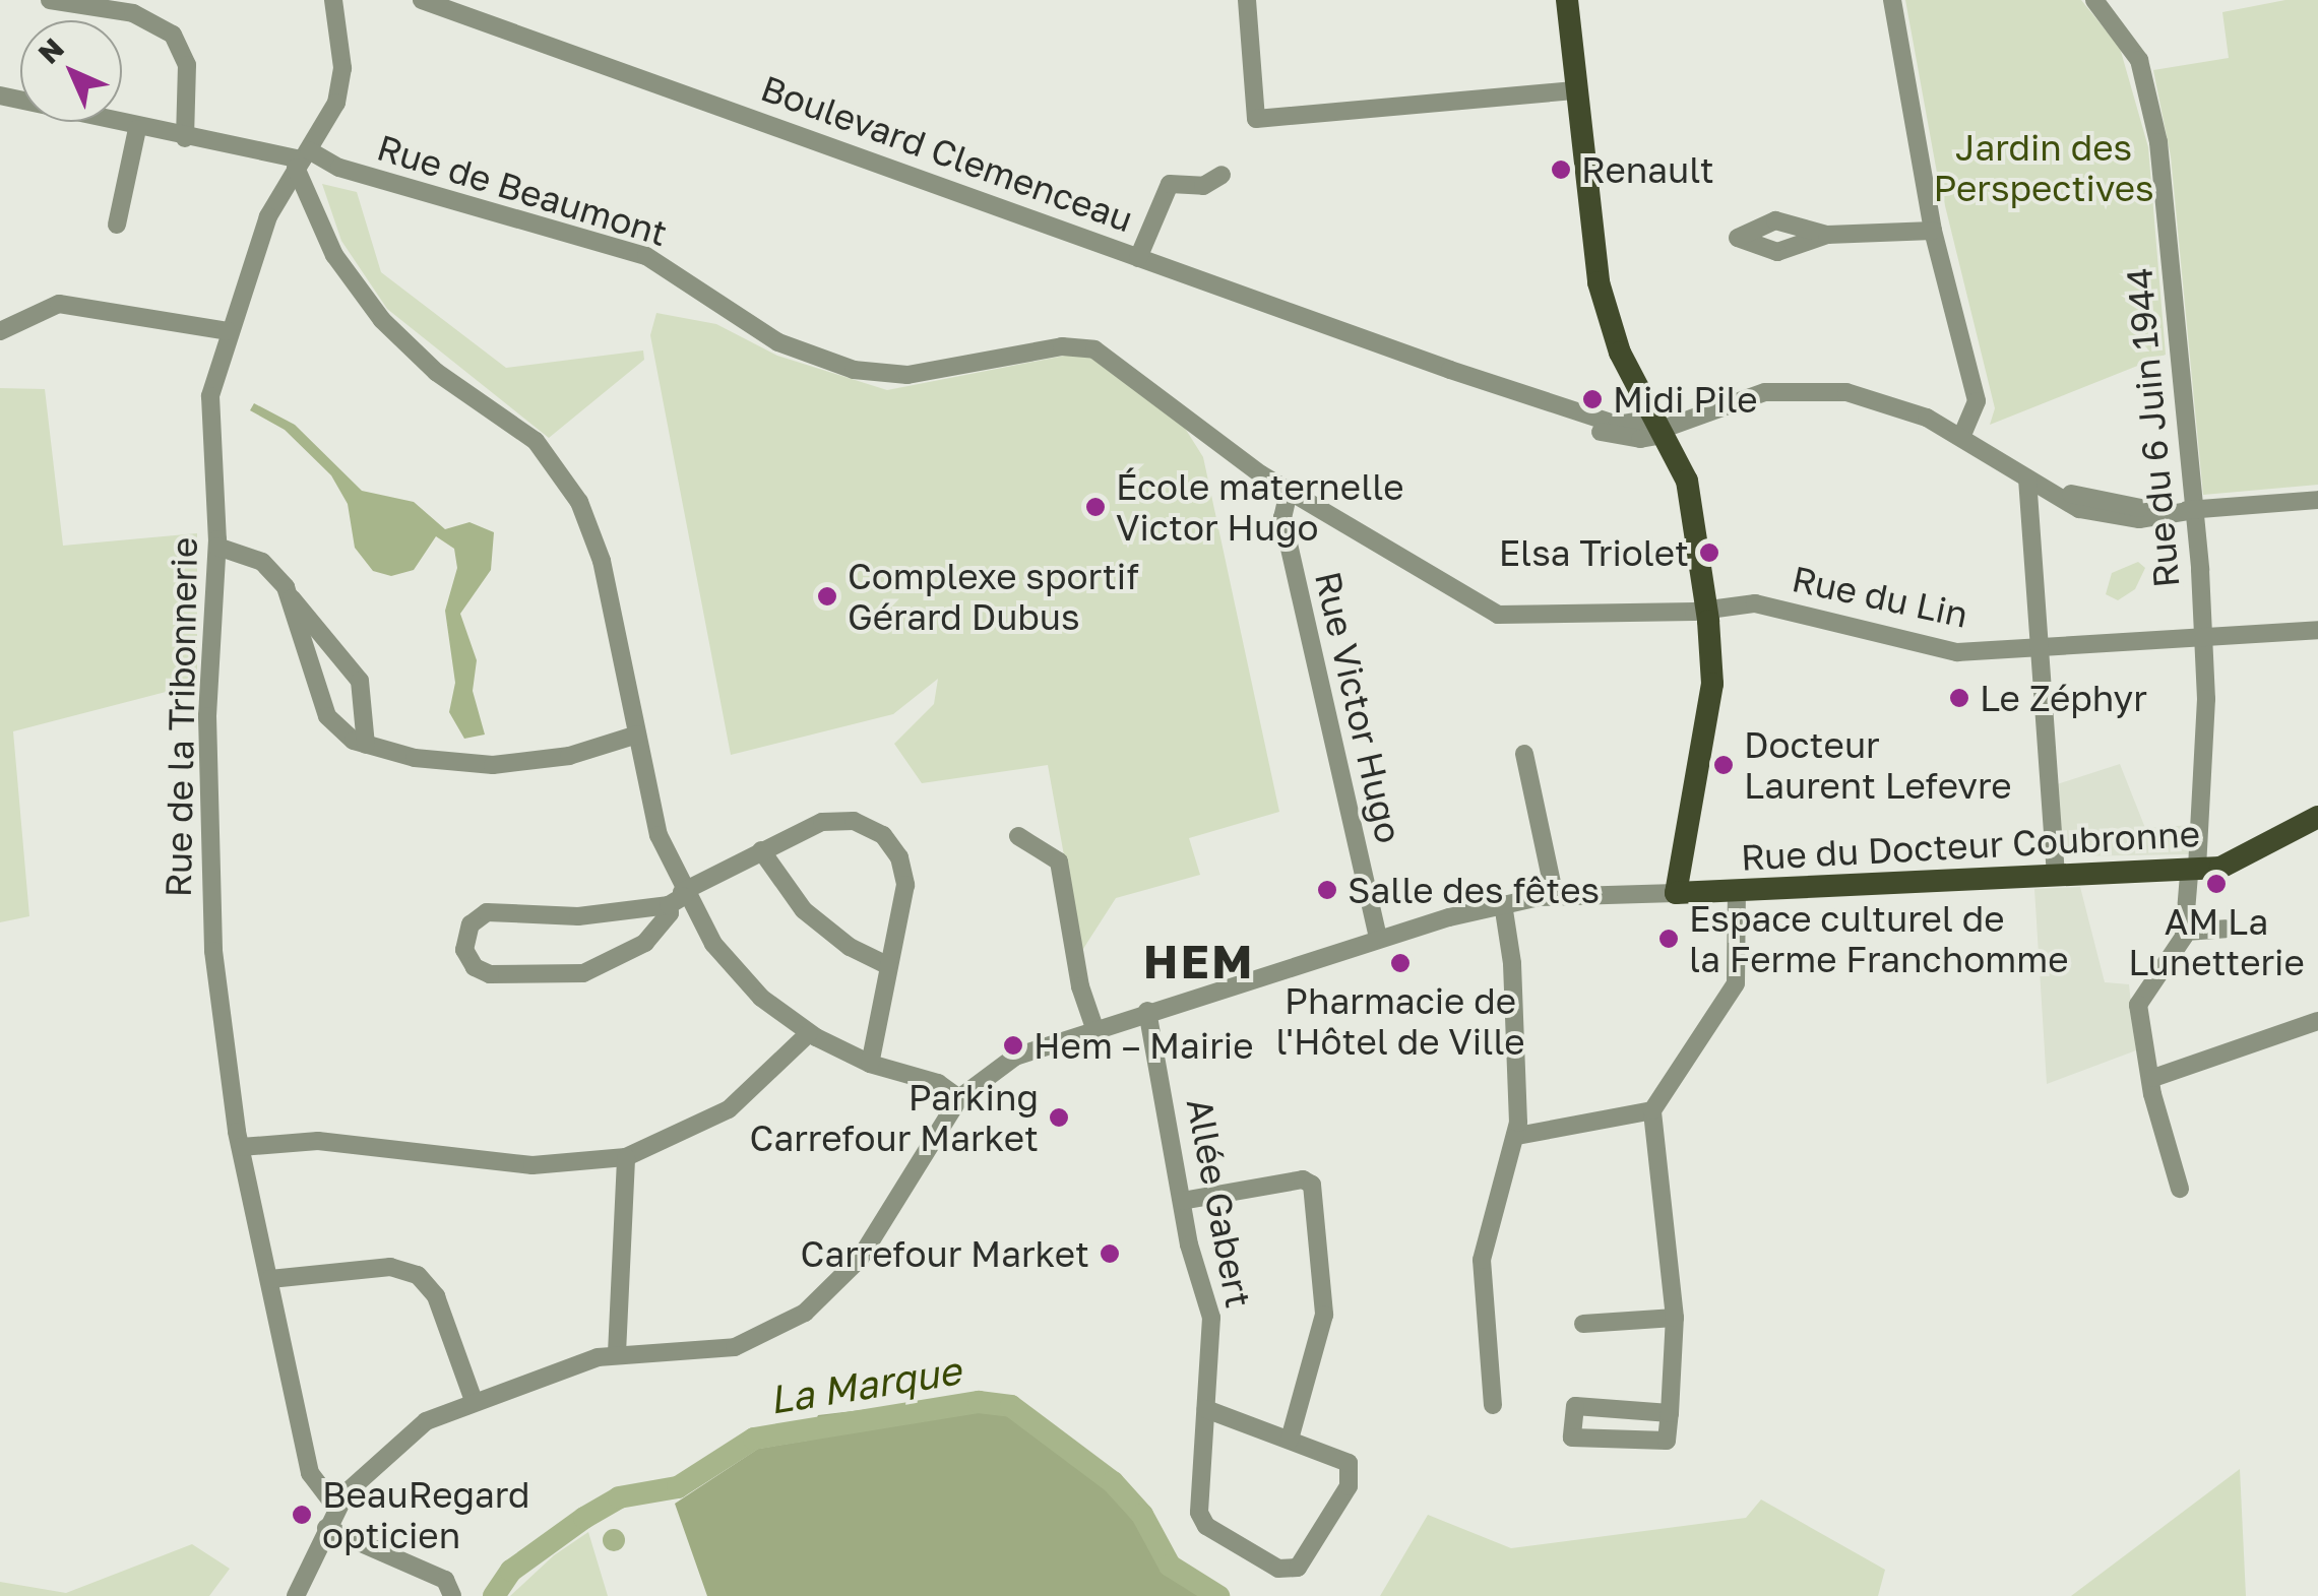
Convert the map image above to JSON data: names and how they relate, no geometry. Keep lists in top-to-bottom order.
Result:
{
  "streets": {
    "main road": ["Rue du Docteur Coubronne"],
    "street": [
      "Boulevard Clemenceau",
      "Rue de Beaumont",
      "Rue du 6 Juin 1944",
      "Rue du Lin",
      "Rue Victor Hugo",
      "Rue de la Tribonnerie",
      "Allée Gabert"
    ]
  },
  "crossings": [
    ["Boulevard Clemenceau", "Rue du 6 Juin 1944"],
    ["Rue de Beaumont", "Rue du Lin"],
    ["Rue de Beaumont", "Rue Victor Hugo"],
    ["Rue de Beaumont", "Rue de la Tribonnerie"],
    ["Rue du 6 Juin 1944", "Rue du Lin"],
    ["Rue du 6 Juin 1944", "Rue du Docteur Coubronne"]
  ],
  "districts": ["HEM"],
  "water": ["La Marque"],
  "parks": ["Jardin des Perspectives"],
  "places": [
    "Renault",
    "Midi Pile",
    "École maternelle Victor Hugo",
    "Elsa Triolet",
    "Complexe sportif Gérard Dubus",
    "Le Zéphyr",
    "Docteur Laurent Lefevre",
    "AM La Lunetterie",
    "Salle des fêtes",
    "Espace culturel de la Ferme Franchomme",
    "Pharmacie de l'Hôtel de Ville",
    "Hem – Mairie",
    "Parking Carrefour Market",
    "Carrefour Market",
    "BeauRegard opticien"
  ],
  "north": "top left"
}
